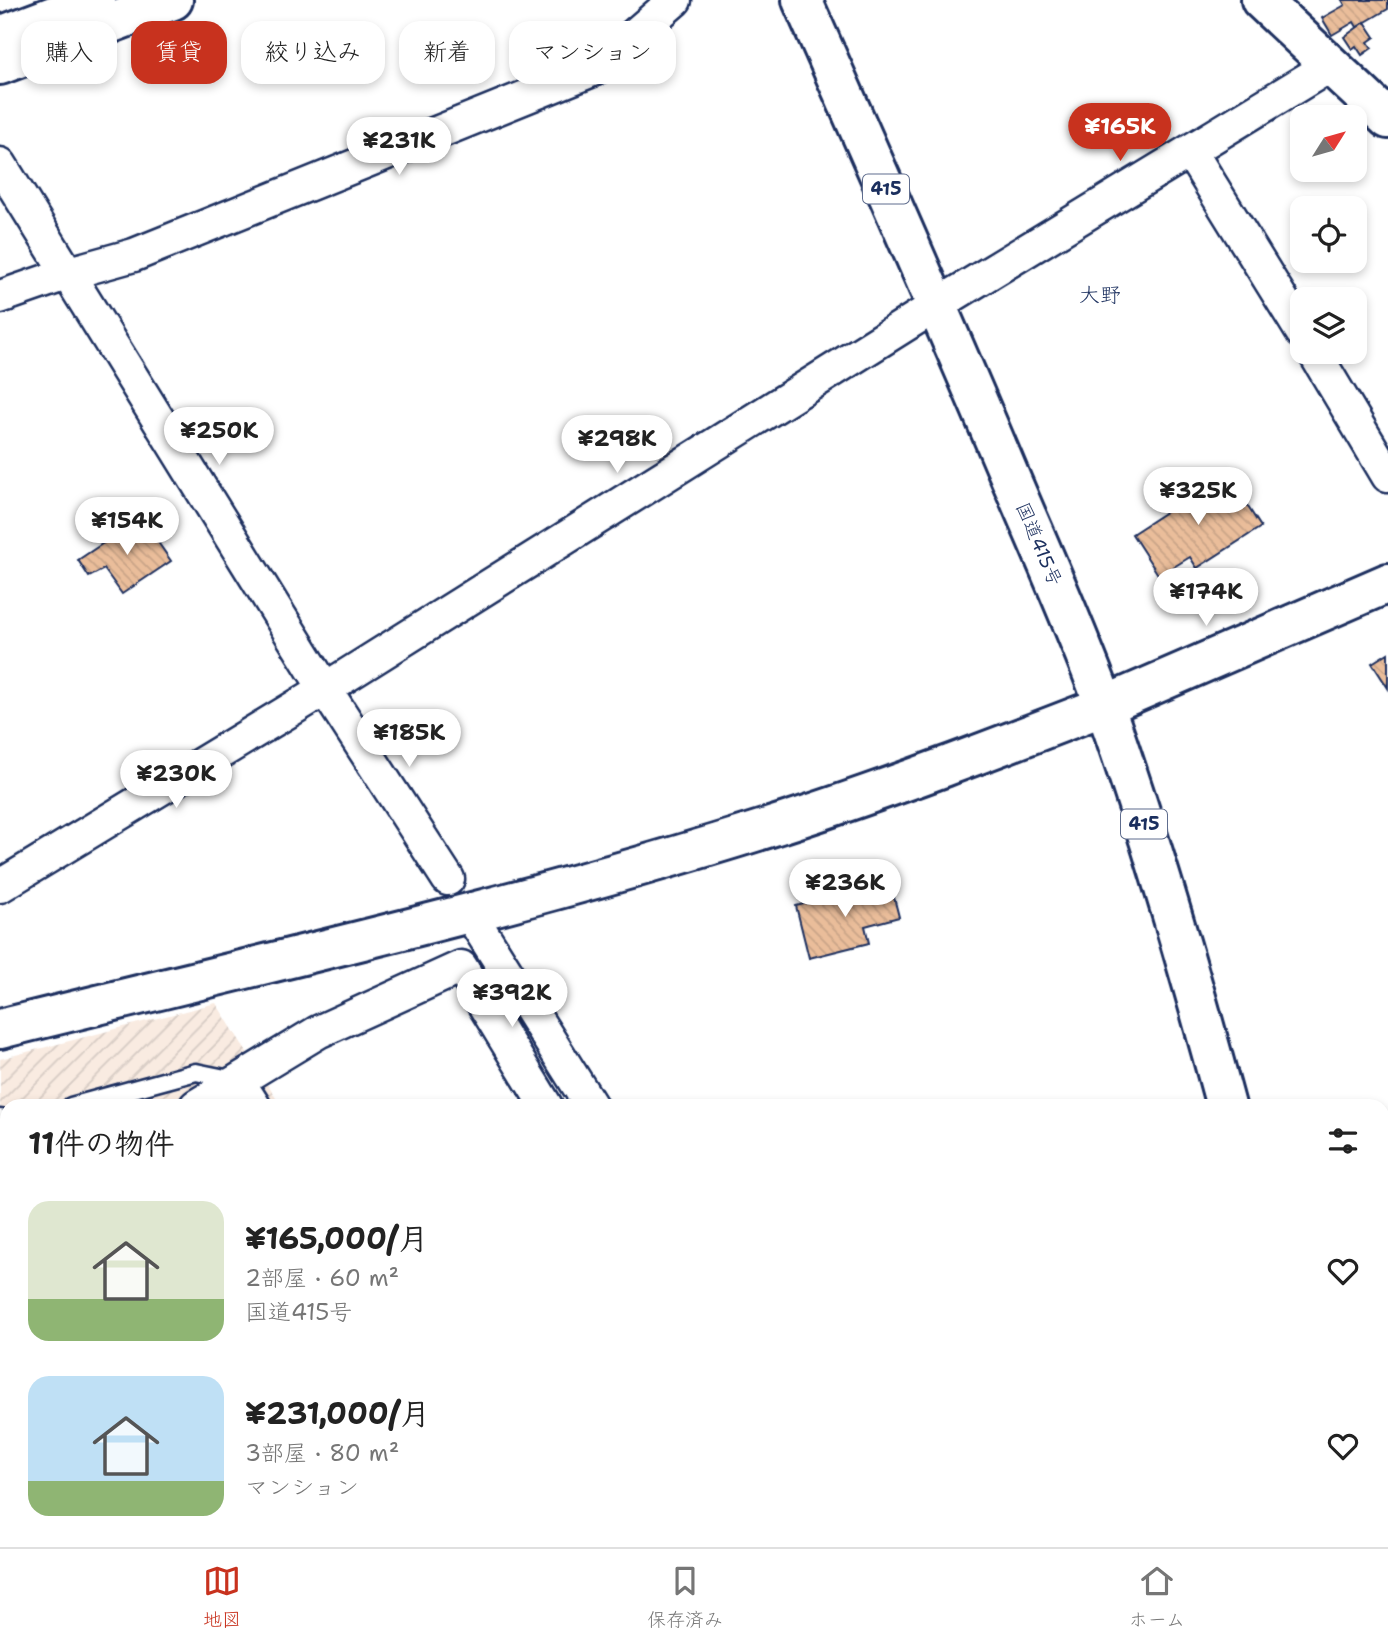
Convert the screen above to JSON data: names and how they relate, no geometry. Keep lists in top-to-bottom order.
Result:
{
  "streets": {
    "main road": ["415", "国道415号"]
  },
  "districts": ["大野"],
  "north": "top right",
  "page": {
    "chip": [
      "購入",
      "賃貸",
      "絞り込み",
      "新着",
      "マンション"
    ],
    "price": [
      "¥165K",
      "¥231K",
      "¥250K",
      "¥298K",
      "¥325K",
      "¥154K",
      "¥174K",
      "¥185K",
      "¥230K",
      "¥236K",
      "¥392K"
    ],
    "heading": "11件の物件",
    "list": [
      {
        "name": "¥165,000/月",
        "note": "2部屋 · 60 m² · 国道415号"
      },
      {
        "name": "¥231,000/月",
        "note": "3部屋 · 80 m² · マンション"
      }
    ],
    "tabs": ["地図", "保存済み", "ホーム"]
  }
}
